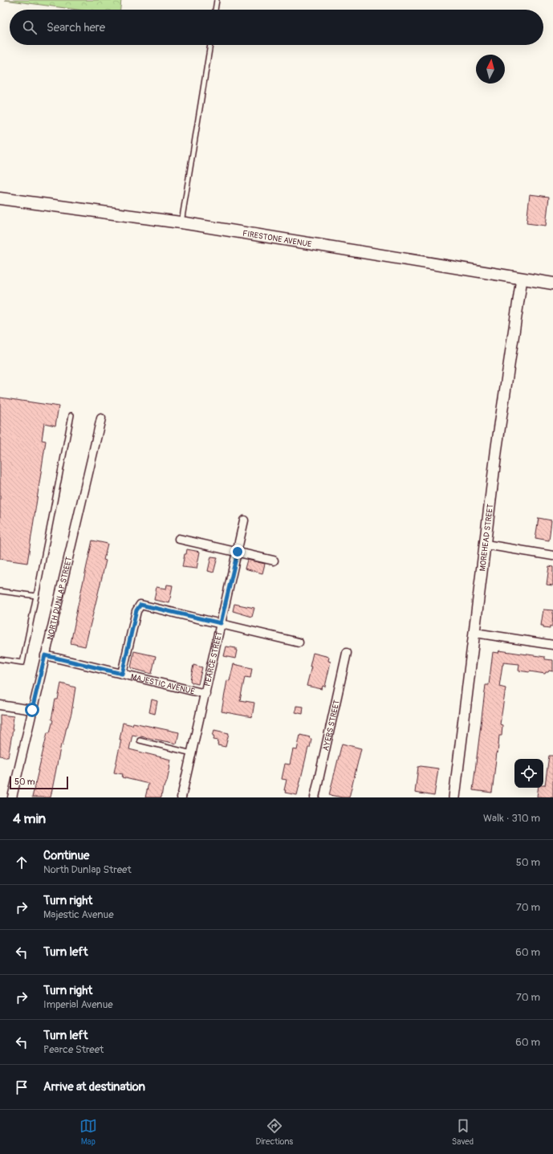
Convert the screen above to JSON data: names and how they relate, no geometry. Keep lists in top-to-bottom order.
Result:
{
  "streets": {
    "main road": ["FIRESTONE AVENUE"],
    "street": [
      "MOREHEAD STREET",
      "NORTH DUNLAP STREET",
      "PEARCE STREET",
      "MAJESTIC AVENUE",
      "AYERS STREET"
    ]
  },
  "crossings": [
    ["FIRESTONE AVENUE", "MOREHEAD STREET"],
    ["NORTH DUNLAP STREET", "MAJESTIC AVENUE"],
    ["PEARCE STREET", "MAJESTIC AVENUE"]
  ],
  "scale_bar": "50 m",
  "north": "top",
  "page": {
    "search": "Search here",
    "scale": "50 m",
    "heading": ["4 min", "Walk · 310 m"],
    "list": [
      ["Continue", "North Dunlap Street", "50 m"],
      ["Turn right", "Majestic Avenue", "70 m"],
      ["Turn left", "60 m"],
      ["Turn right", "Imperial Avenue", "70 m"],
      ["Turn left", "Pearce Street", "60 m"],
      "Arrive at destination"
    ],
    "nav": ["Map", "Directions", "Saved"]
  }
}
